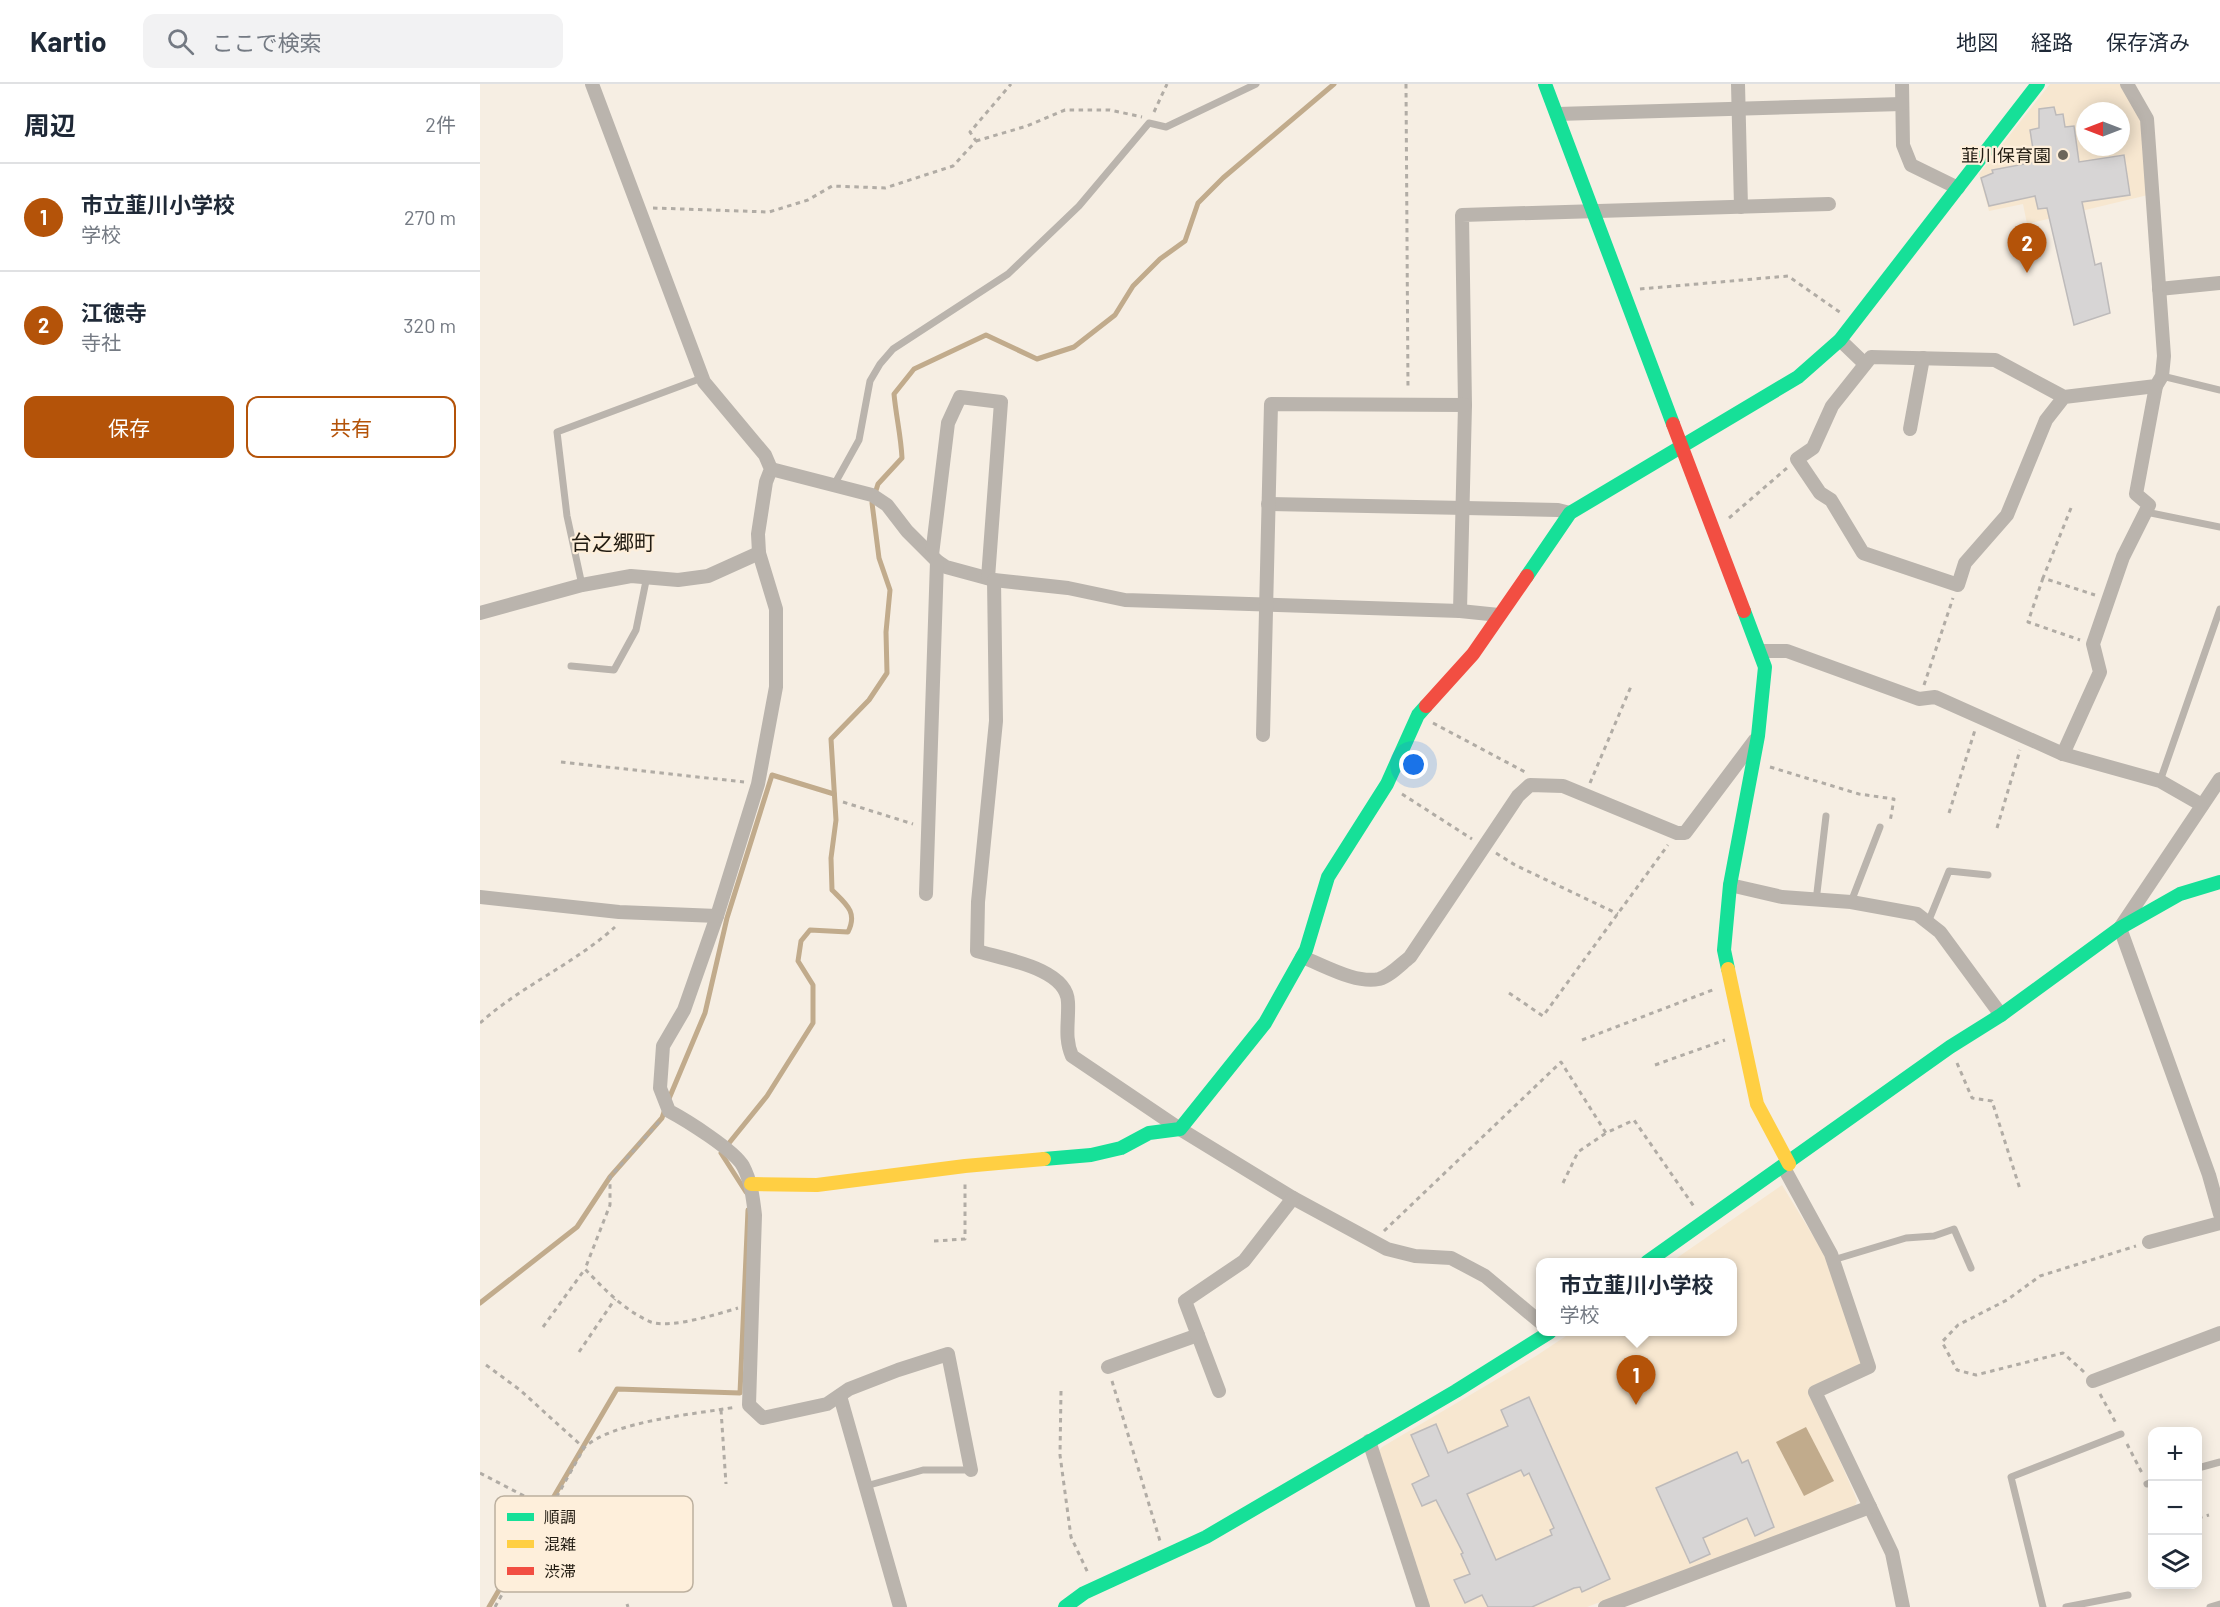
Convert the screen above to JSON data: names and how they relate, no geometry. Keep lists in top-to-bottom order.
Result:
{
  "districts": ["台之郷町"],
  "places": ["韮川保育園"],
  "legend": ["順調", "混雑", "渋滞"],
  "north": "left",
  "page": {
    "header": "Kartio",
    "search": "ここで検索",
    "nav": ["地図", "経路", "保存済み"],
    "heading": ["周辺", "2件"],
    "list": [
      {
        "mark": "1",
        "name": "市立韮川小学校",
        "note": "学校",
        "value": "270 m"
      },
      {
        "mark": "2",
        "name": "江徳寺",
        "note": "寺社",
        "value": "320 m"
      }
    ],
    "pins": ["2", "1"],
    "buttons": ["保存", "共有"],
    "popup": ["市立韮川小学校", "学校"],
    "map_buttons": ["+", "−"]
  }
}
